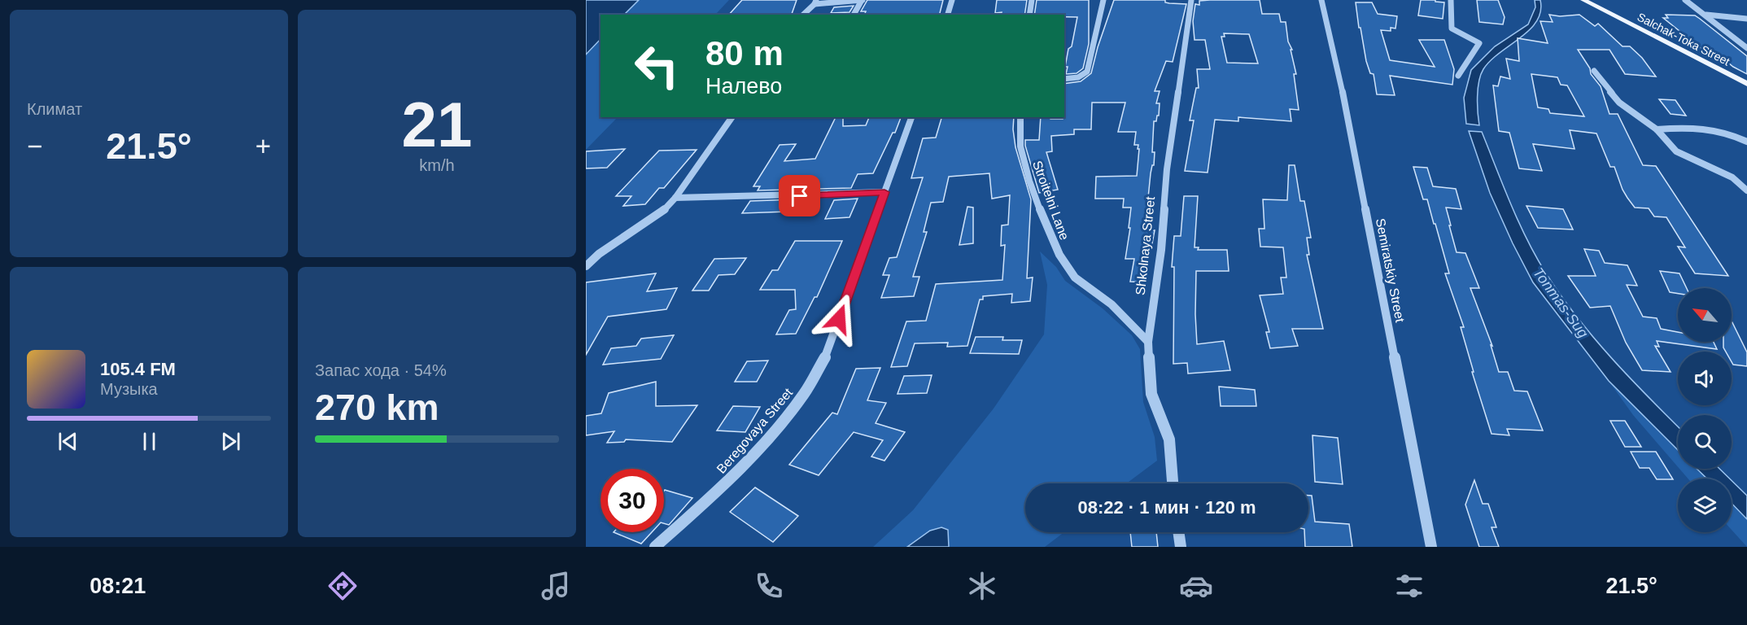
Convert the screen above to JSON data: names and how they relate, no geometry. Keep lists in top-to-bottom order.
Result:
{
  "streets": {
    "main road": ["Salchak-Toka Street"],
    "street": [
      "Stroitelni Lane",
      "Shkolnaya Street",
      "Semiratskiy Street",
      "Beregovaya Street"
    ]
  },
  "crossings": [
    ["Stroitelni Lane", "Shkolnaya Street"]
  ],
  "water": ["Tonmas-Sug"],
  "north": "top left",
  "page": {
    "tile": [
      "Климат",
      ["21", "km/h"],
      ["Запас хода · 54%", "270 km"]
    ],
    "turn": ["80 m", "Налево"],
    "heat": ["−", "21.5°", "+"],
    "song": ["105.4 FM", "Музыка"],
    "limit": "30",
    "trip": "08:22 · 1 мин · 120 m",
    "tabs": ["08:21", "21.5°"]
  }
}
